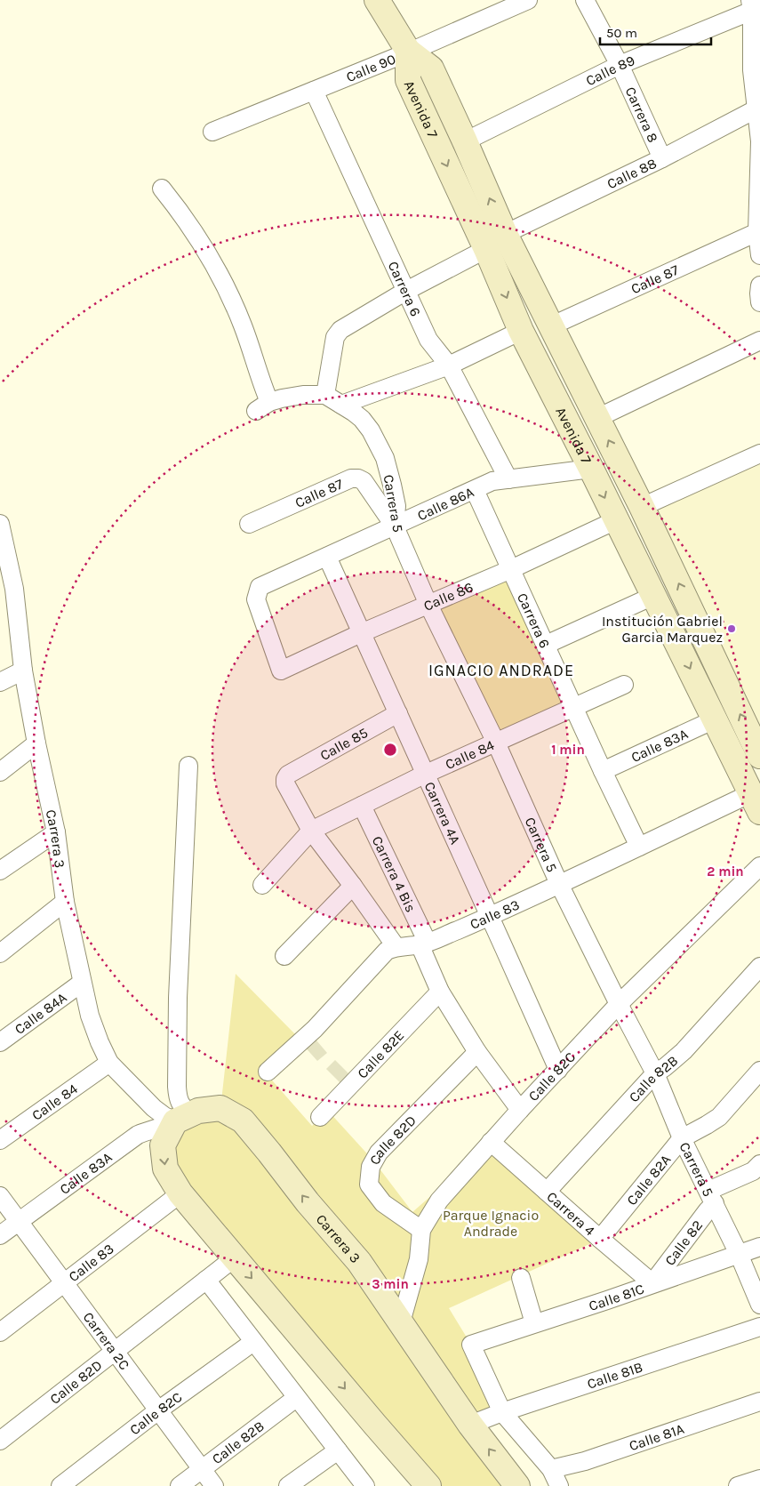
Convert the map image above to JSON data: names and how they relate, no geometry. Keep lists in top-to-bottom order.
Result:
{
  "streets": {
    "main road": ["Avenida 7", "Carrera 3"],
    "street": [
      "Calle 90",
      "Calle 89",
      "Carrera 8",
      "Calle 88",
      "Calle 87",
      "Carrera 6",
      "Carrera 5",
      "Calle 86A",
      "Calle 86",
      "Calle 85",
      "Calle 83A",
      "Calle 84",
      "Carrera 4A",
      "Carrera 4 Bis",
      "Calle 83",
      "Calle 84A",
      "Calle 82E",
      "Calle 82C",
      "Calle 82B",
      "Calle 82D",
      "Calle 82A",
      "Carrera 4",
      "Calle 82",
      "Calle 81C",
      "Carrera 2C",
      "Calle 81B",
      "Calle 81A"
    ]
  },
  "crossings": [
    ["Calle 90", "Avenida 7"],
    ["Calle 90", "Carrera 6"],
    ["Calle 89", "Avenida 7"],
    ["Calle 89", "Carrera 8"],
    ["Avenida 7", "Calle 88"],
    ["Avenida 7", "Calle 87"],
    ["Avenida 7", "Calle 86A"],
    ["Avenida 7", "Calle 86"],
    ["Avenida 7", "Calle 83A"],
    ["Avenida 7", "Calle 83"],
    ["Carrera 8", "Calle 88"],
    ["Calle 87", "Carrera 5"],
    ["Calle 87", "Calle 86A"],
    ["Carrera 6", "Calle 86A"],
    ["Carrera 6", "Calle 86"],
    ["Carrera 6", "Calle 83A"],
    ["Carrera 6", "Calle 84"],
    ["Carrera 6", "Calle 83"],
    ["Carrera 5", "Calle 86A"],
    ["Carrera 5", "Calle 86"],
    ["Carrera 5", "Calle 84"],
    ["Carrera 5", "Calle 83"],
    ["Carrera 5", "Calle 82C"],
    ["Carrera 5", "Calle 82B"],
    ["Carrera 5", "Calle 82A"],
    ["Carrera 5", "Calle 82"],
    ["Carrera 5", "Calle 81C"],
    ["Calle 86A", "Calle 86"],
    ["Calle 86A", "Carrera 4A"],
    ["Calle 86", "Carrera 4A"],
    ["Calle 85", "Calle 84"],
    ["Calle 85", "Carrera 4A"],
    ["Calle 83A", "Carrera 3"],
    ["Calle 83A", "Carrera 2C"],
    ["Calle 84", "Carrera 4A"],
    ["Calle 84", "Carrera 3"],
    ["Calle 84", "Carrera 4 Bis"],
    ["Carrera 4A", "Calle 83"],
    ["Carrera 4A", "Calle 82C"],
    ["Carrera 3", "Calle 84A"],
    ["Carrera 3", "Calle 82C"],
    ["Carrera 3", "Calle 81B"],
    ["Carrera 4 Bis", "Calle 83"],
    ["Calle 83", "Carrera 2C"],
    ["Calle 82C", "Calle 82D"],
    ["Calle 82C", "Carrera 4"],
    ["Calle 82C", "Carrera 2C"],
    ["Calle 82B", "Carrera 4"],
    ["Calle 82B", "Carrera 2C"],
    ["Calle 82D", "Carrera 2C"],
    ["Calle 82A", "Carrera 4"],
    ["Carrera 4", "Calle 82"],
    ["Carrera 4", "Calle 81C"],
    ["Calle 82", "Calle 81C"],
    ["Calle 81C", "Calle 81B"]
  ],
  "districts": ["IGNACIO ANDRADE"],
  "parks": ["Parque Ignacio Andrade"],
  "places": ["Institución Gabriel Garcia Marquez"],
  "scale_bar": "50 m",
  "rings": ["1 min", "2 min", "3 min"]
}
